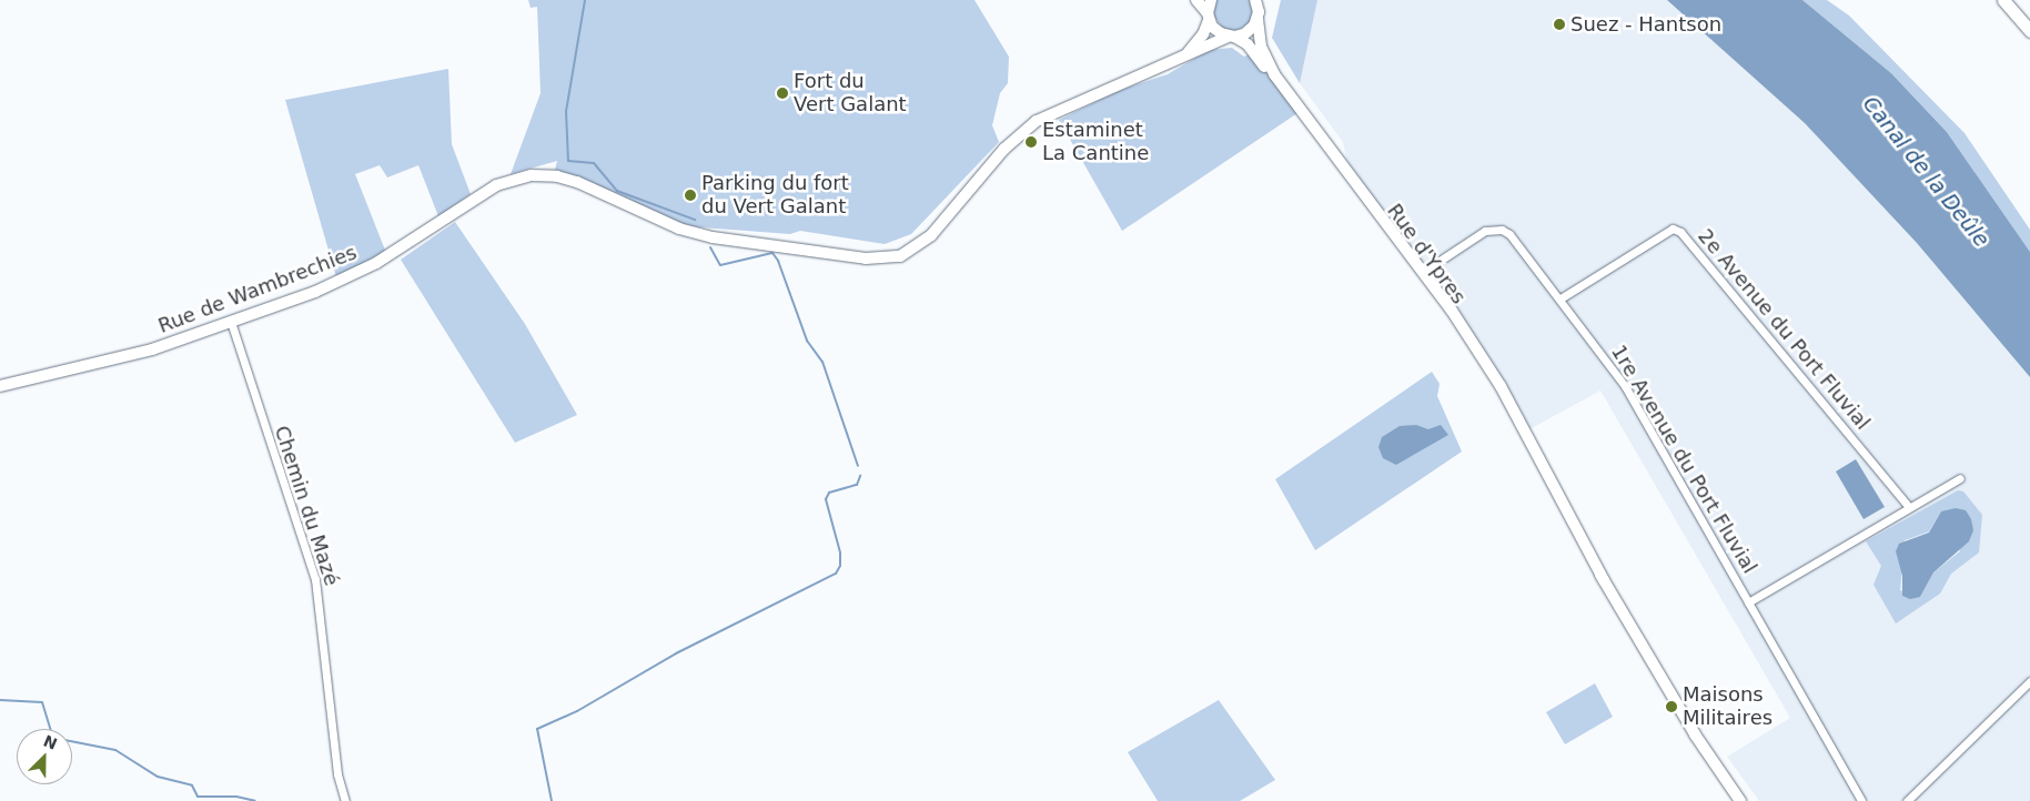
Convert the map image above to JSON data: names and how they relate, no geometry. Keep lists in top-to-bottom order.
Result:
{
  "streets": {
    "main road": ["Rue d'Ypres", "Rue de Wambrechies"],
    "street": ["2e Avenue du Port Fluvial", "1re Avenue du Port Fluvial", "Chemin du Mazé"]
  },
  "crossings": [
    ["Rue d'Ypres", "Rue de Wambrechies"],
    ["Rue d'Ypres", "1re Avenue du Port Fluvial"],
    ["Rue de Wambrechies", "Chemin du Mazé"],
    ["2e Avenue du Port Fluvial", "1re Avenue du Port Fluvial"]
  ],
  "water": ["Canal de la Deûle"],
  "places": [
    "Suez - Hantson",
    "Fort du Vert Galant",
    "Estaminet La Cantine",
    "Parking du fort du Vert Galant",
    "Maisons Militaires"
  ],
  "north": "top right"
}
